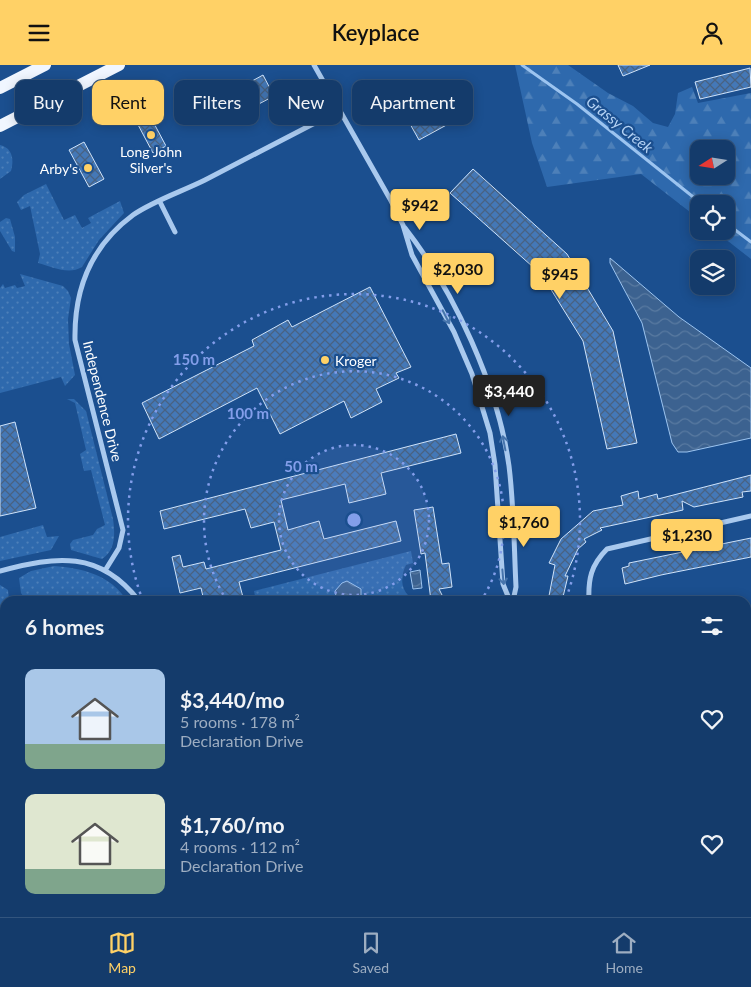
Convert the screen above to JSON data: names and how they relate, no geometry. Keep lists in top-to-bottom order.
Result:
{
  "streets": {
    "street": ["Independence Drive"]
  },
  "water": ["Grassy Creek"],
  "places": ["Long John Silver's", "Arby's", "Kroger"],
  "north": "left",
  "page": {
    "header": "Keyplace",
    "chip": [
      "Buy",
      "Rent",
      "Filters",
      "New",
      "Apartment"
    ],
    "price": [
      "$942",
      "$2,030",
      "$945",
      "$3,440",
      "$1,760",
      "$1,230"
    ],
    "heading": "6 homes",
    "list": [
      {
        "name": "$3,440/mo",
        "note": "5 rooms · 178 m² · Declaration Drive"
      },
      {
        "name": "$1,760/mo",
        "note": "4 rooms · 112 m² · Declaration Drive"
      }
    ],
    "tabs": ["Map", "Saved", "Home"]
  },
  "rings": ["150 m", "100 m", "50 m"]
}
